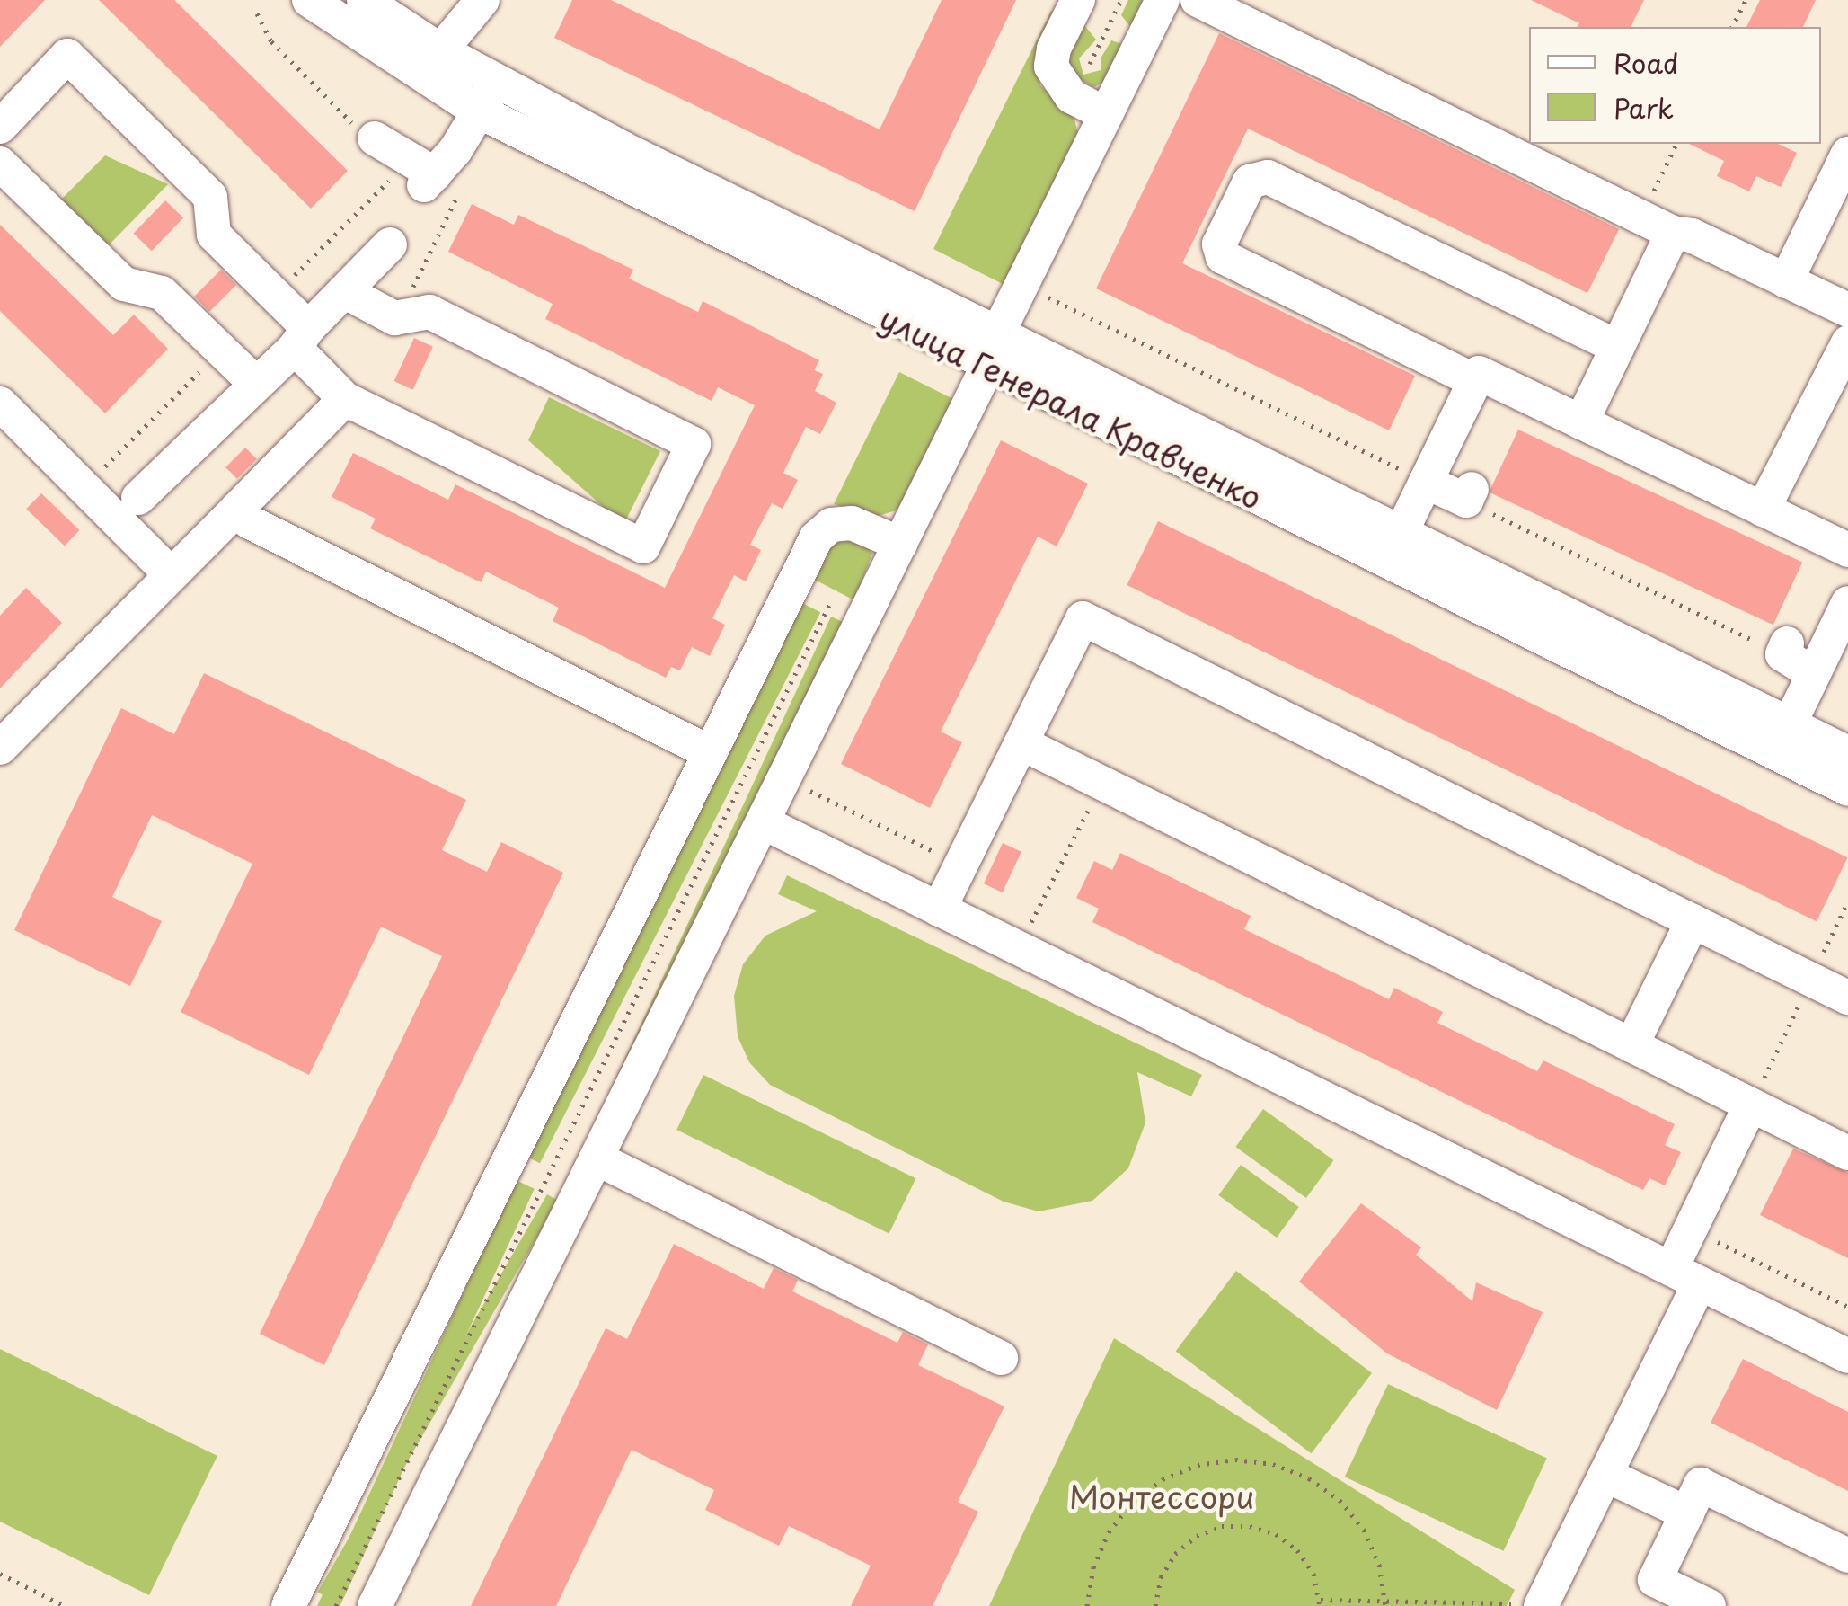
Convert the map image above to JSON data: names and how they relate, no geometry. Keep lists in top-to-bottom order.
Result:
{
  "streets": {
    "street": ["улица Генерала Кравченко"]
  },
  "parks": ["Монтессори"],
  "legend": ["Road", "Park"]
}
